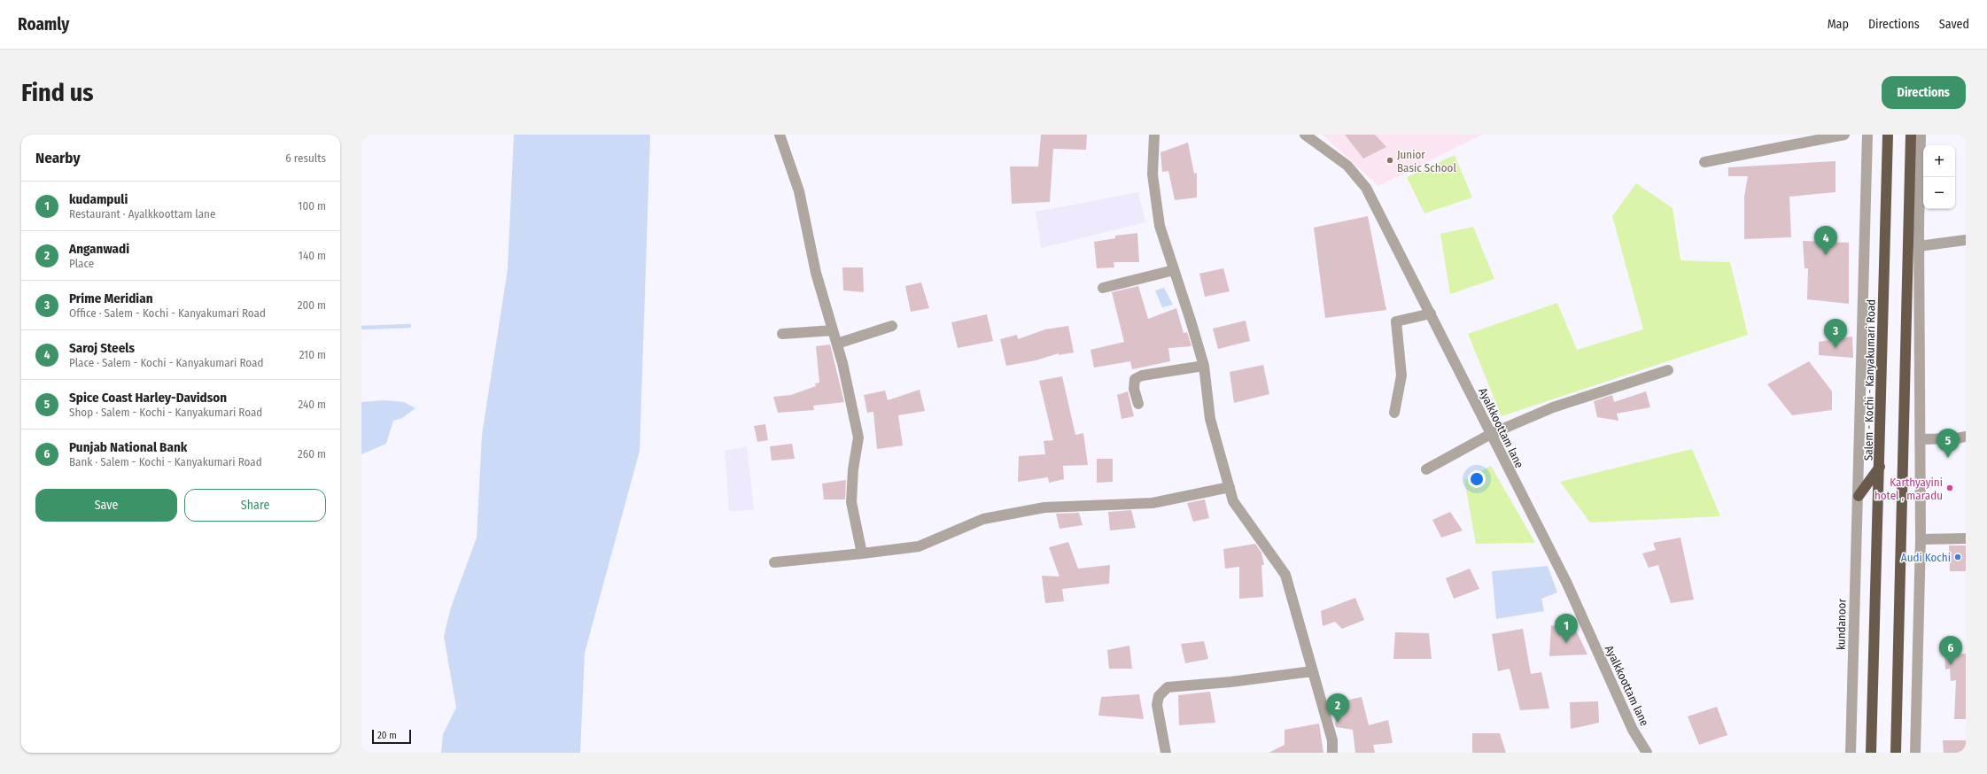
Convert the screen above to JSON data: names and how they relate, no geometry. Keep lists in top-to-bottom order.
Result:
{
  "streets": {
    "highway": ["Salem - Kochi - Kanyakumari Road"],
    "street": ["Ayalkkoottam lane", "kundanoor"]
  },
  "places": ["Junior Basic School", "Karthyayini hotel , maradu", "Audi Kochi"],
  "scale_bar": "20 m",
  "page": {
    "header": "Roamly",
    "nav": ["Map", "Directions", "Saved"],
    "buttons": [
      "Directions",
      ["Save", "Share"]
    ],
    "title": "Find us",
    "heading": ["Nearby", "6 results"],
    "map_buttons": ["+", "−"],
    "list": [
      {
        "mark": "1",
        "name": "kudampuli",
        "note": "Restaurant · Ayalkkoottam lane",
        "value": "100 m"
      },
      {
        "mark": "2",
        "name": "Anganwadi",
        "note": "Place",
        "value": "140 m"
      },
      {
        "mark": "3",
        "name": "Prime Meridian",
        "note": "Office · Salem - Kochi - Kanyakumari Road",
        "value": "200 m"
      },
      {
        "mark": "4",
        "name": "Saroj Steels",
        "note": "Place · Salem - Kochi - Kanyakumari Road",
        "value": "210 m"
      },
      {
        "mark": "5",
        "name": "Spice Coast Harley-Davidson",
        "note": "Shop · Salem - Kochi - Kanyakumari Road",
        "value": "240 m"
      },
      {
        "mark": "6",
        "name": "Punjab National Bank",
        "note": "Bank · Salem - Kochi - Kanyakumari Road",
        "value": "260 m"
      }
    ],
    "pins": [
      "4",
      "3",
      "5",
      "1",
      "6",
      "2"
    ],
    "scale": "20 m"
  }
}
